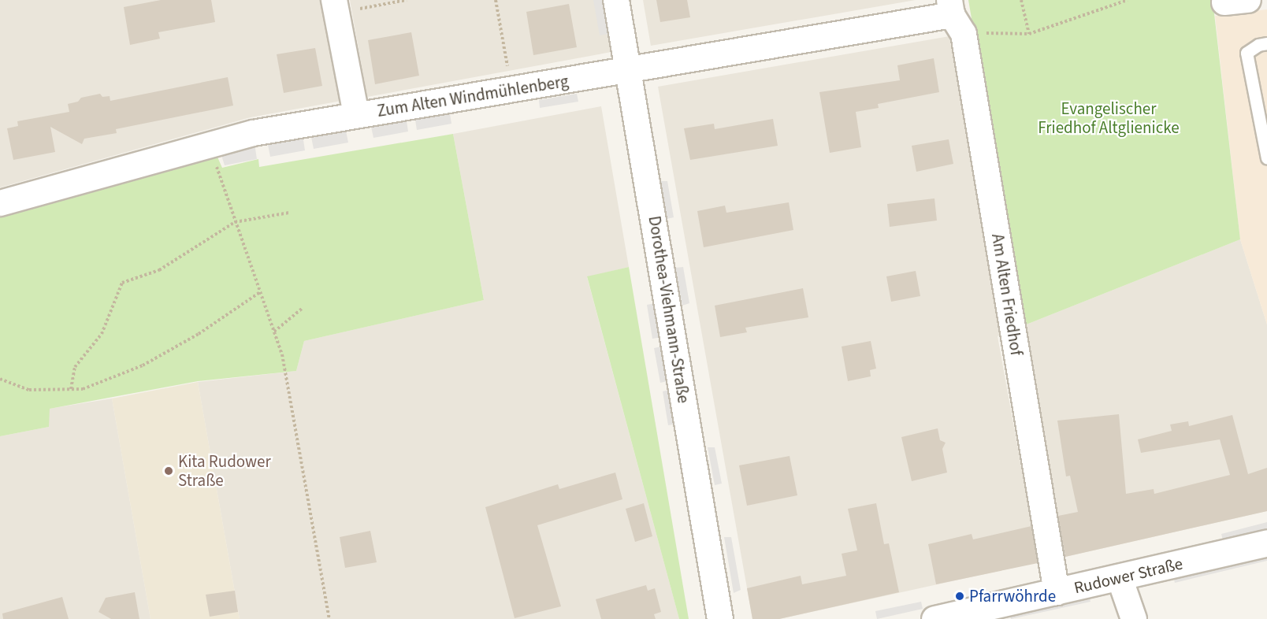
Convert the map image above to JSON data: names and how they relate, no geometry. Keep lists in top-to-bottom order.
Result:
{
  "streets": {
    "street": [
      "Zum Alten Windmühlenberg",
      "Am Alten Friedhof",
      "Dorothea-Viehmann-Straße",
      "Rudower Straße"
    ]
  },
  "crossings": [
    ["Zum Alten Windmühlenberg", "Am Alten Friedhof"],
    ["Zum Alten Windmühlenberg", "Dorothea-Viehmann-Straße"],
    ["Am Alten Friedhof", "Rudower Straße"]
  ],
  "parks": ["Evangelischer Friedhof Altglienicke"],
  "places": ["Kita Rudower Straße", "Pfarrwöhrde"]
}
